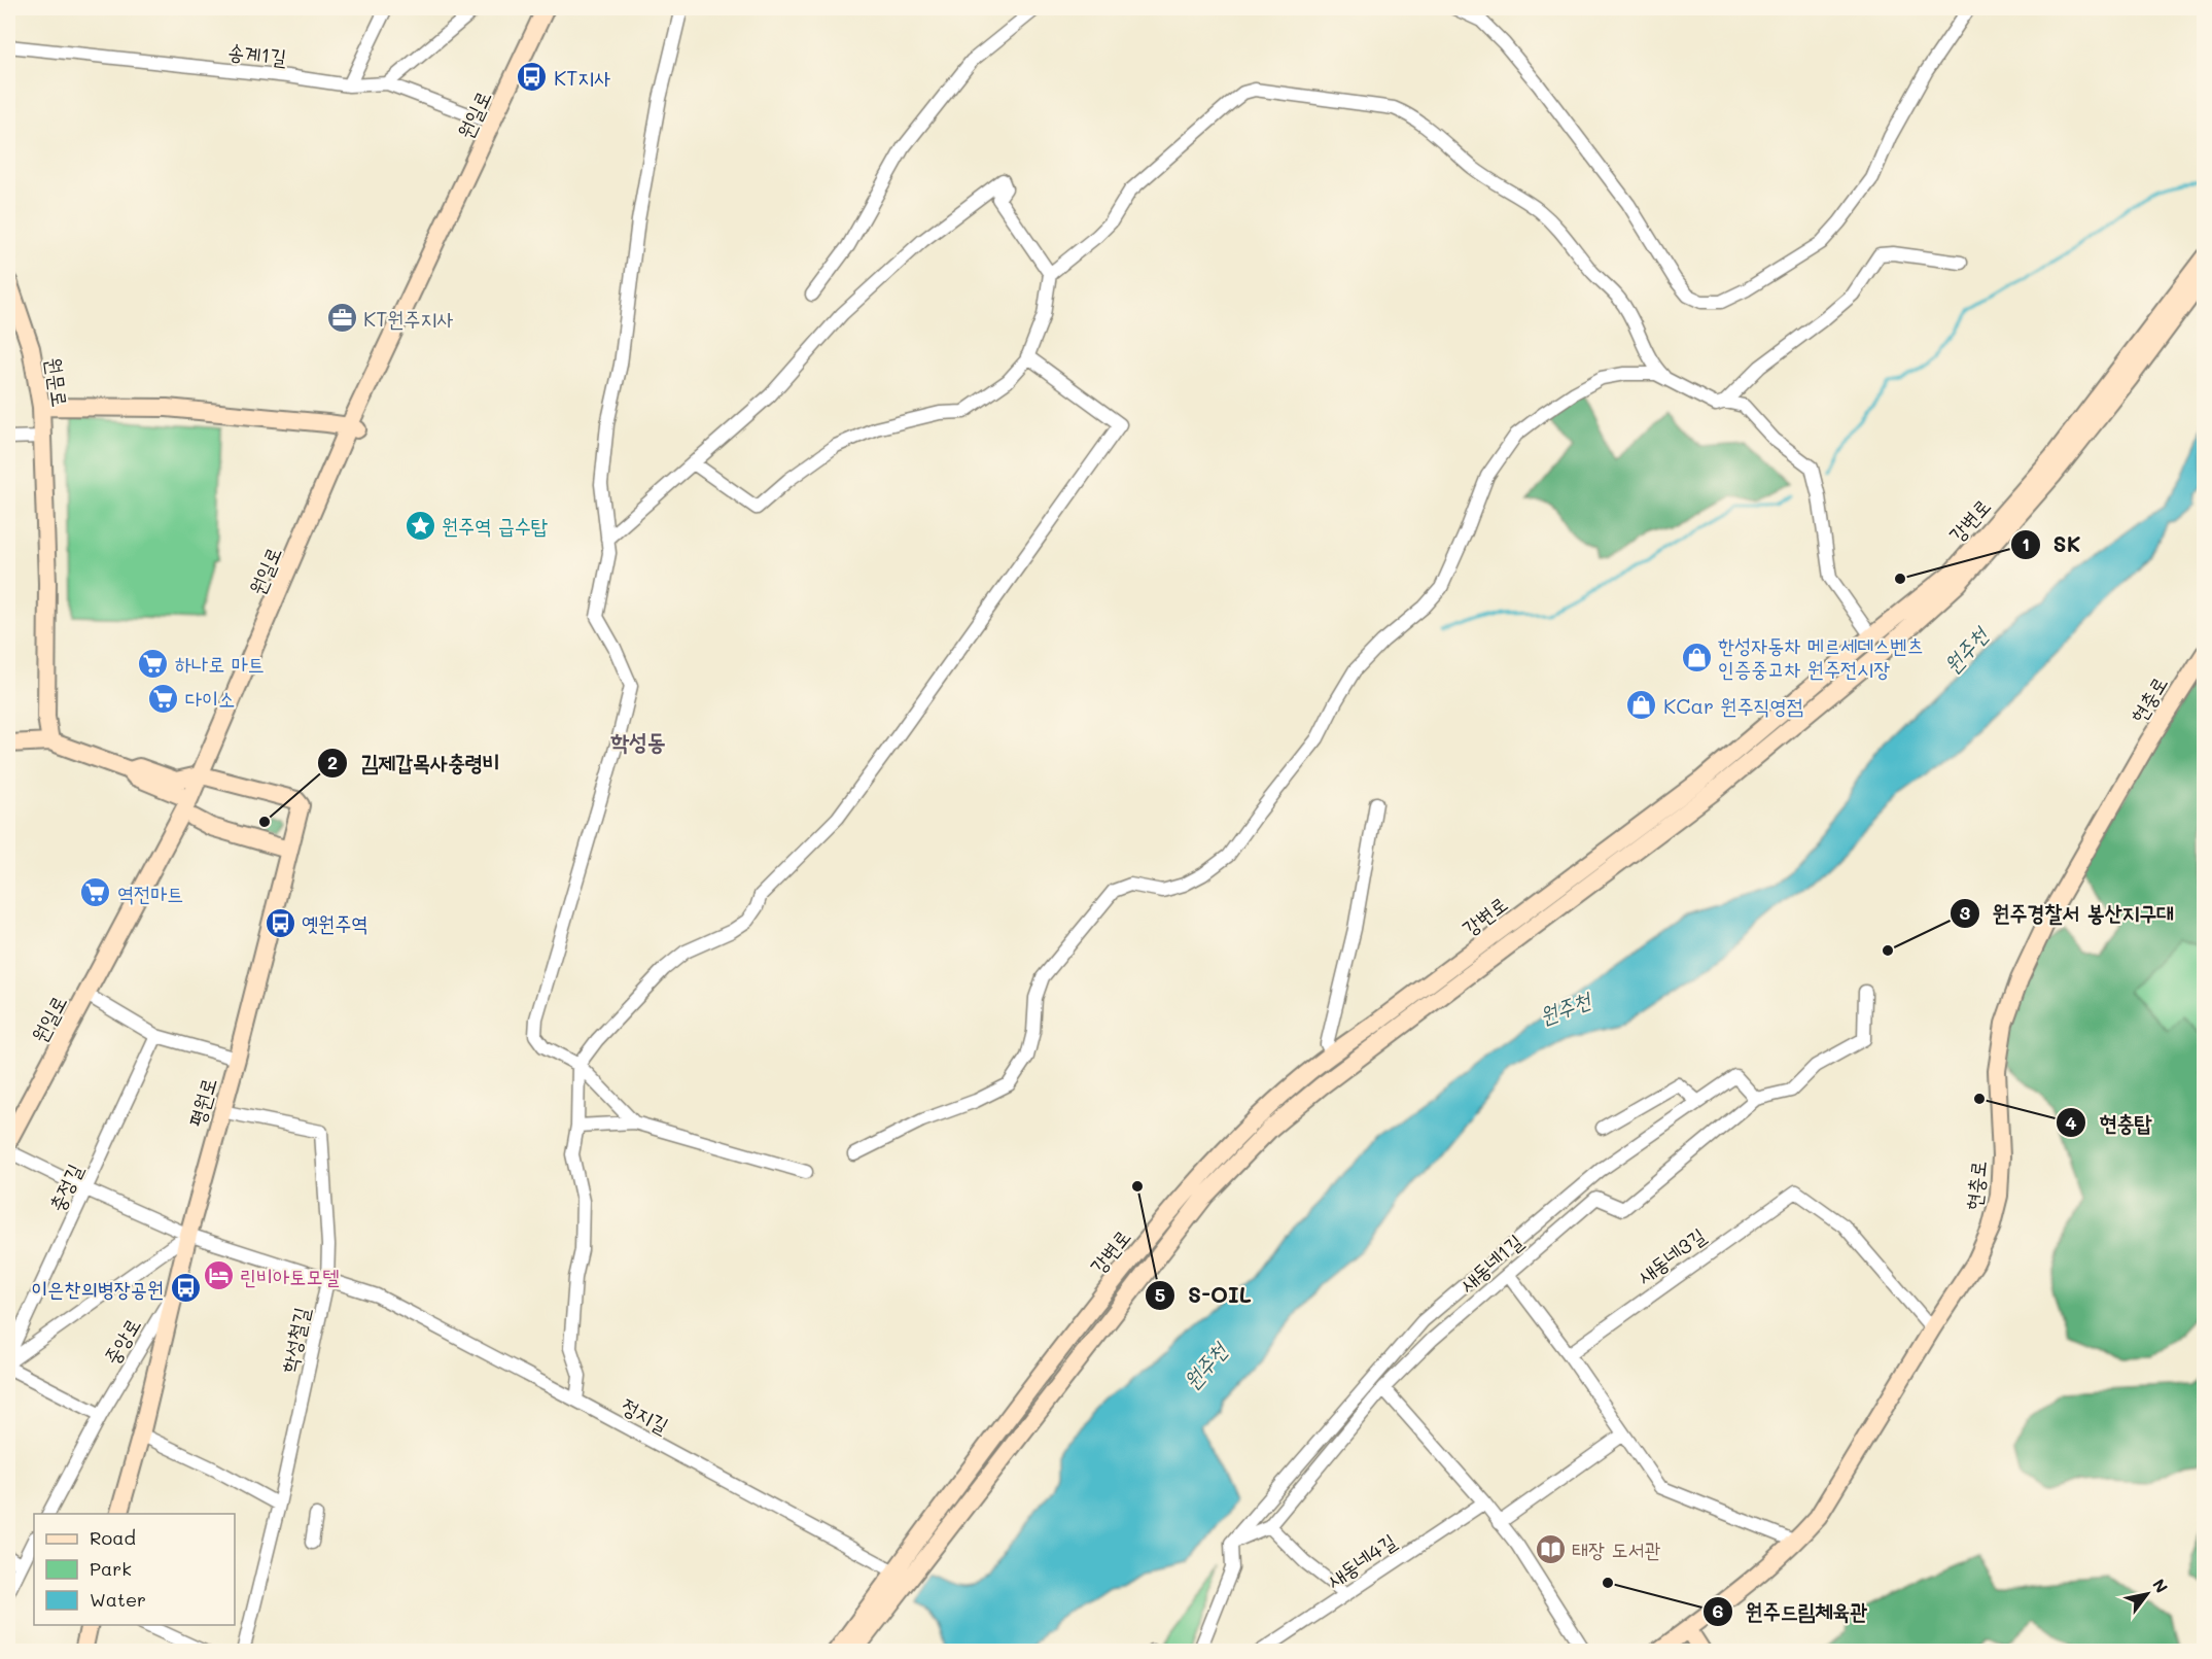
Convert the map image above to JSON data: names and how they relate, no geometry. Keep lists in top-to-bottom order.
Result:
{
  "streets": {
    "street": [
      "송계1길",
      "원일로",
      "원문로",
      "강변로",
      "현충로",
      "평원로",
      "충정길",
      "새동네3길",
      "새동네1길",
      "학성철길",
      "중앙로",
      "정지길",
      "새동네4길"
    ]
  },
  "crossings": [
    ["원일로", "평원로"],
    ["강변로", "정지길"],
    ["현충로", "새동네3길"],
    ["평원로", "학성철길"],
    ["평원로", "중앙로"],
    ["평원로", "정지길"],
    ["충정길", "정지길"],
    ["학성철길", "정지길"]
  ],
  "districts": ["학성동"],
  "water": ["원주천"],
  "places": {
    "bus stop": ["KT지사", "옛원주역", "이은찬의병장공원"],
    "office": ["KT원주지사"],
    "place": ["원주역 급수탑"],
    "other": [
      "SK",
      "김제갑목사충령비",
      "원주경찰서 봉산지구대",
      "현충탑",
      "S-OIL",
      "원주드림체육관"
    ],
    "shop": ["한성자동차 메르세데스벤츠 인증중고차 원주전시장", "KCar 원주직영점"],
    "supermarket": ["하나로 마트", "다이소", "역전마트"],
    "hotel": ["린비아토모텔"],
    "library": ["태장 도서관"]
  },
  "legend": ["Road", "Park", "Water"],
  "north": "top right"
}
